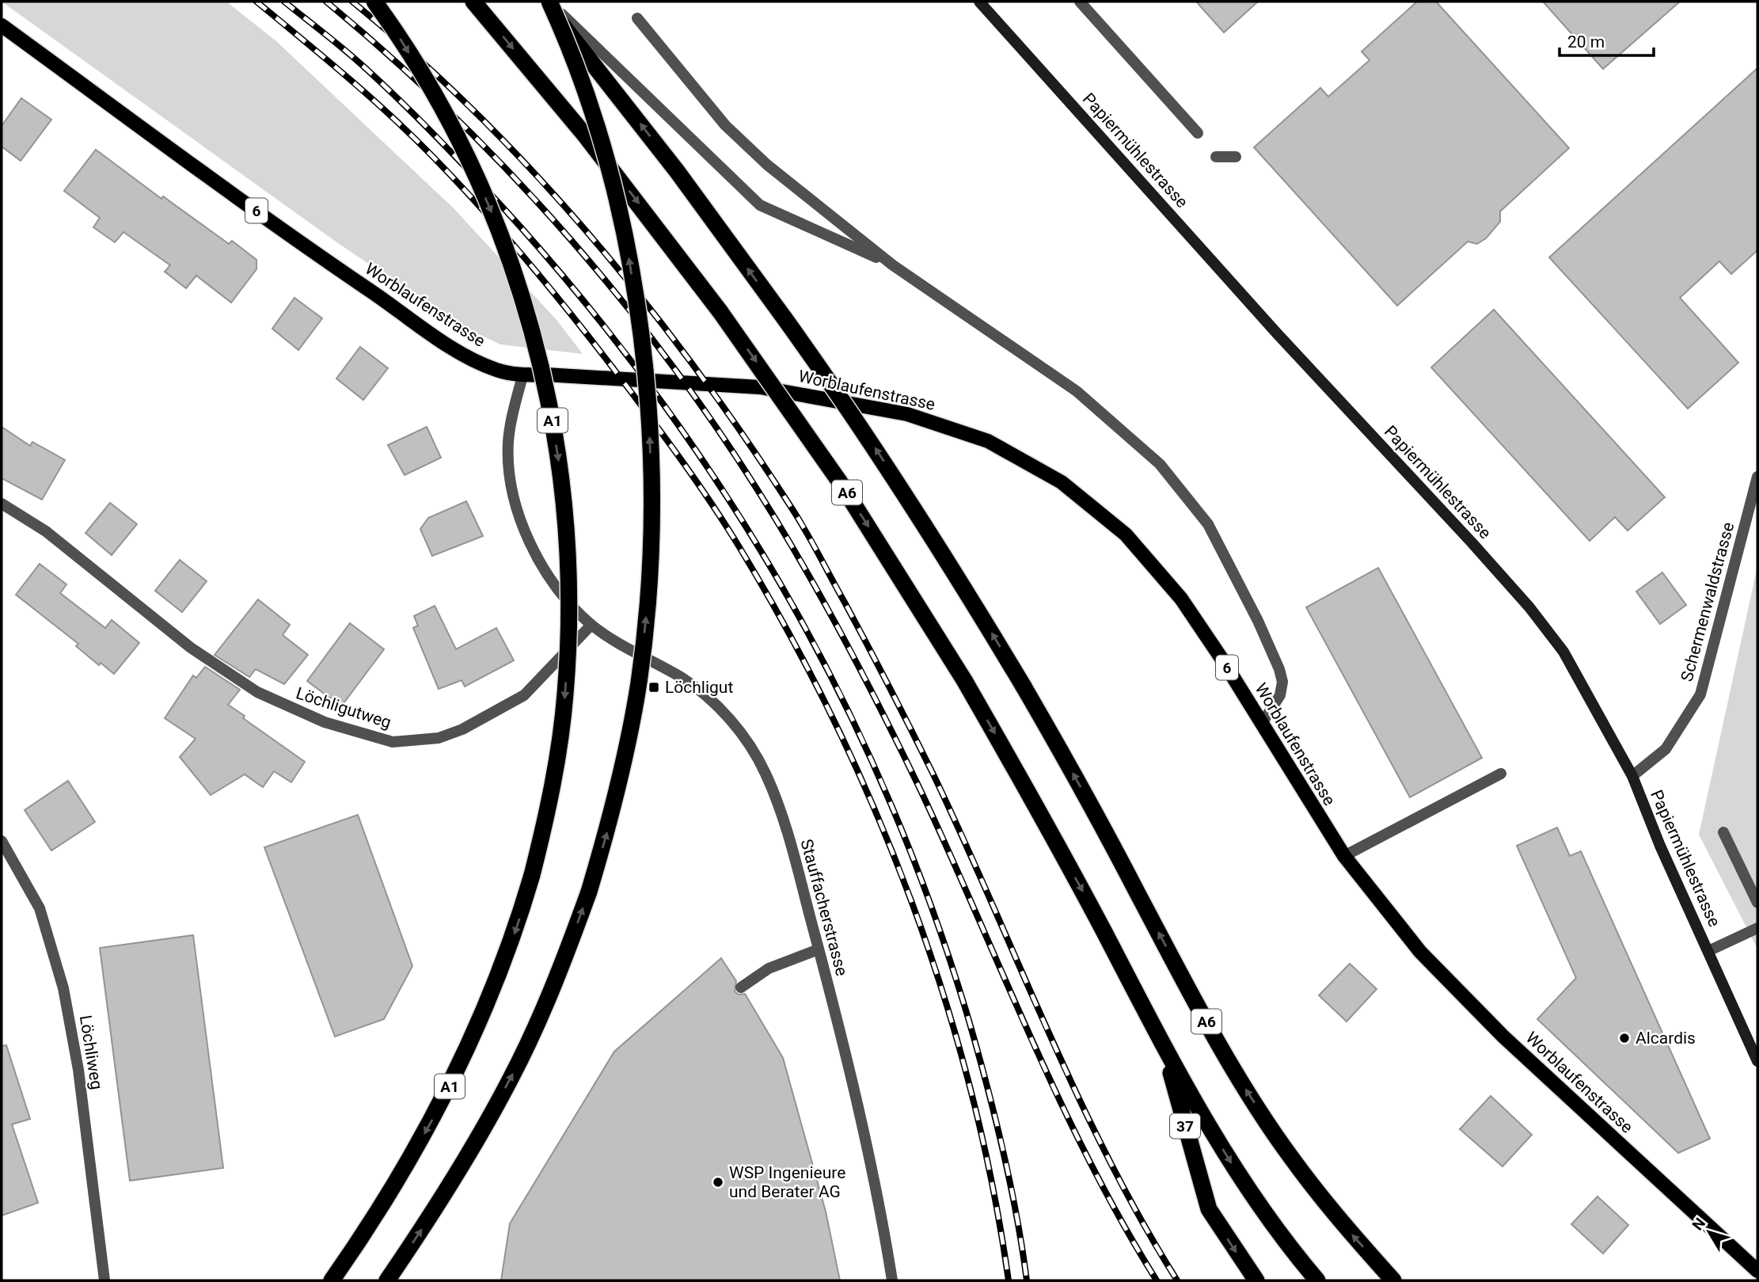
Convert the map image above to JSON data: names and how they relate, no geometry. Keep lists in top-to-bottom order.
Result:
{
  "streets": {
    "highway": ["A1", "A6", "37"],
    "main road": ["Papiermühlestrasse", "6", "Worblaufenstrasse"],
    "street": [
      "Schermenwaldstrasse",
      "Löchligutweg",
      "Stauffacherstrasse",
      "Löchliweg"
    ]
  },
  "crossings": [
    ["Papiermühlestrasse", "Schermenwaldstrasse"],
    ["A6", "37"],
    ["Löchligutweg", "Stauffacherstrasse"]
  ],
  "places": {
    "transit": ["Löchligut"],
    "other": ["Alcardis", "WSP Ingenieure und Berater AG"]
  },
  "scale_bar": "20 m",
  "north": "top left"
}
